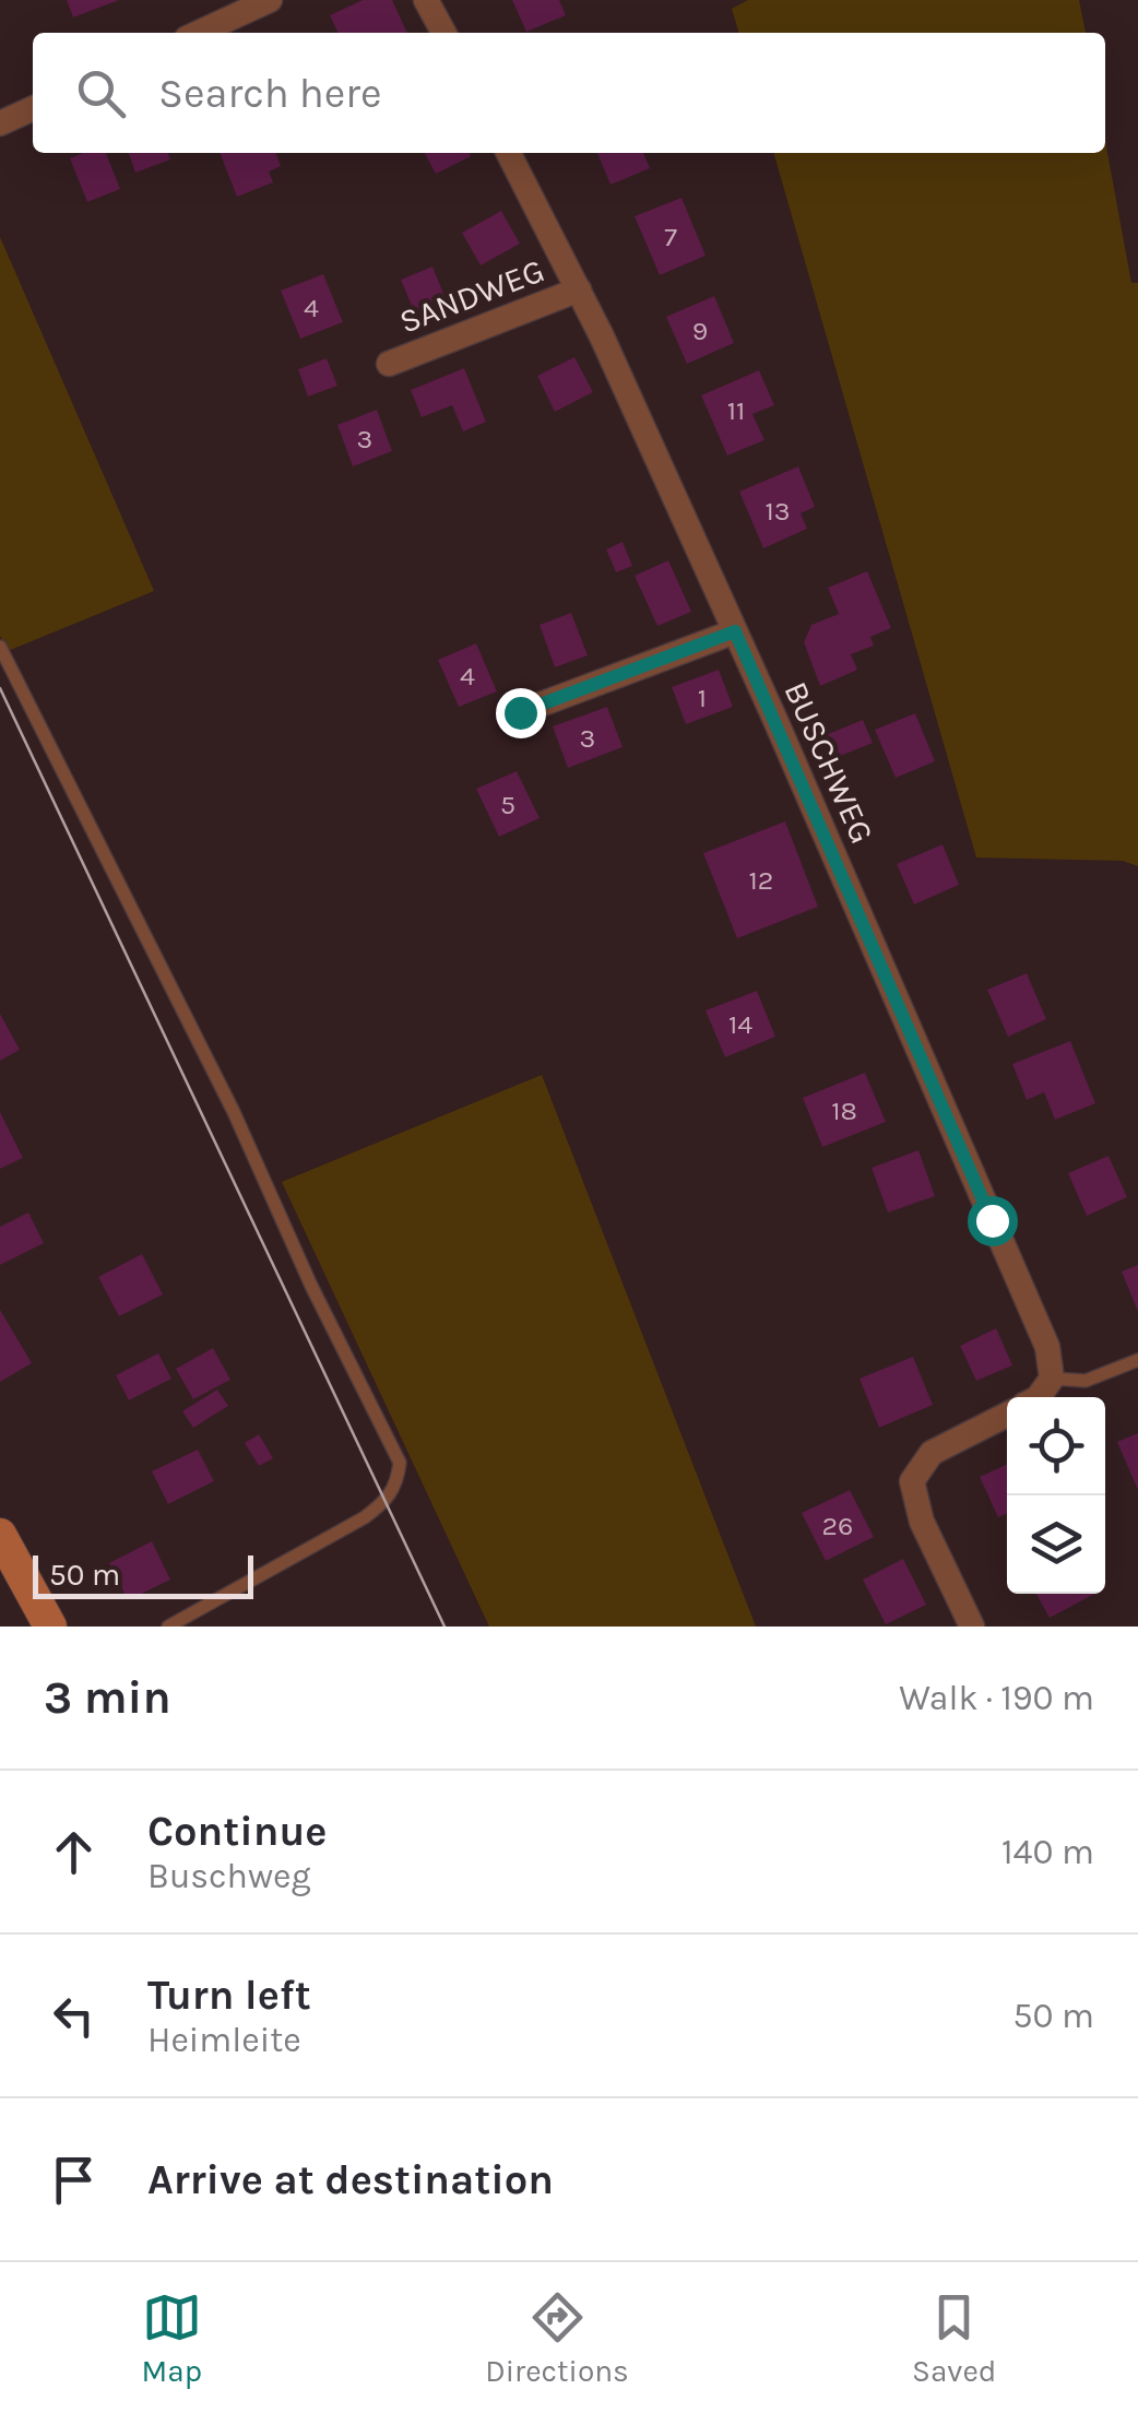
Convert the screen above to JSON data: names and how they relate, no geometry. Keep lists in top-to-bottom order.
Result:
{
  "streets": {
    "street": ["SANDWEG", "BUSCHWEG"]
  },
  "crossings": [
    ["SANDWEG", "BUSCHWEG"]
  ],
  "house_numbers": [
    "7",
    "4",
    "9",
    "11",
    "3",
    "13",
    "4",
    "1",
    "3",
    "5",
    "12",
    "14",
    "18",
    "26"
  ],
  "scale_bar": "50 m",
  "page": {
    "search": "Search here",
    "scale": "50 m",
    "heading": ["3 min", "Walk · 190 m"],
    "list": [
      ["Continue", "Buschweg", "140 m"],
      ["Turn left", "Heimleite", "50 m"],
      "Arrive at destination"
    ],
    "nav": ["Map", "Directions", "Saved"]
  }
}
